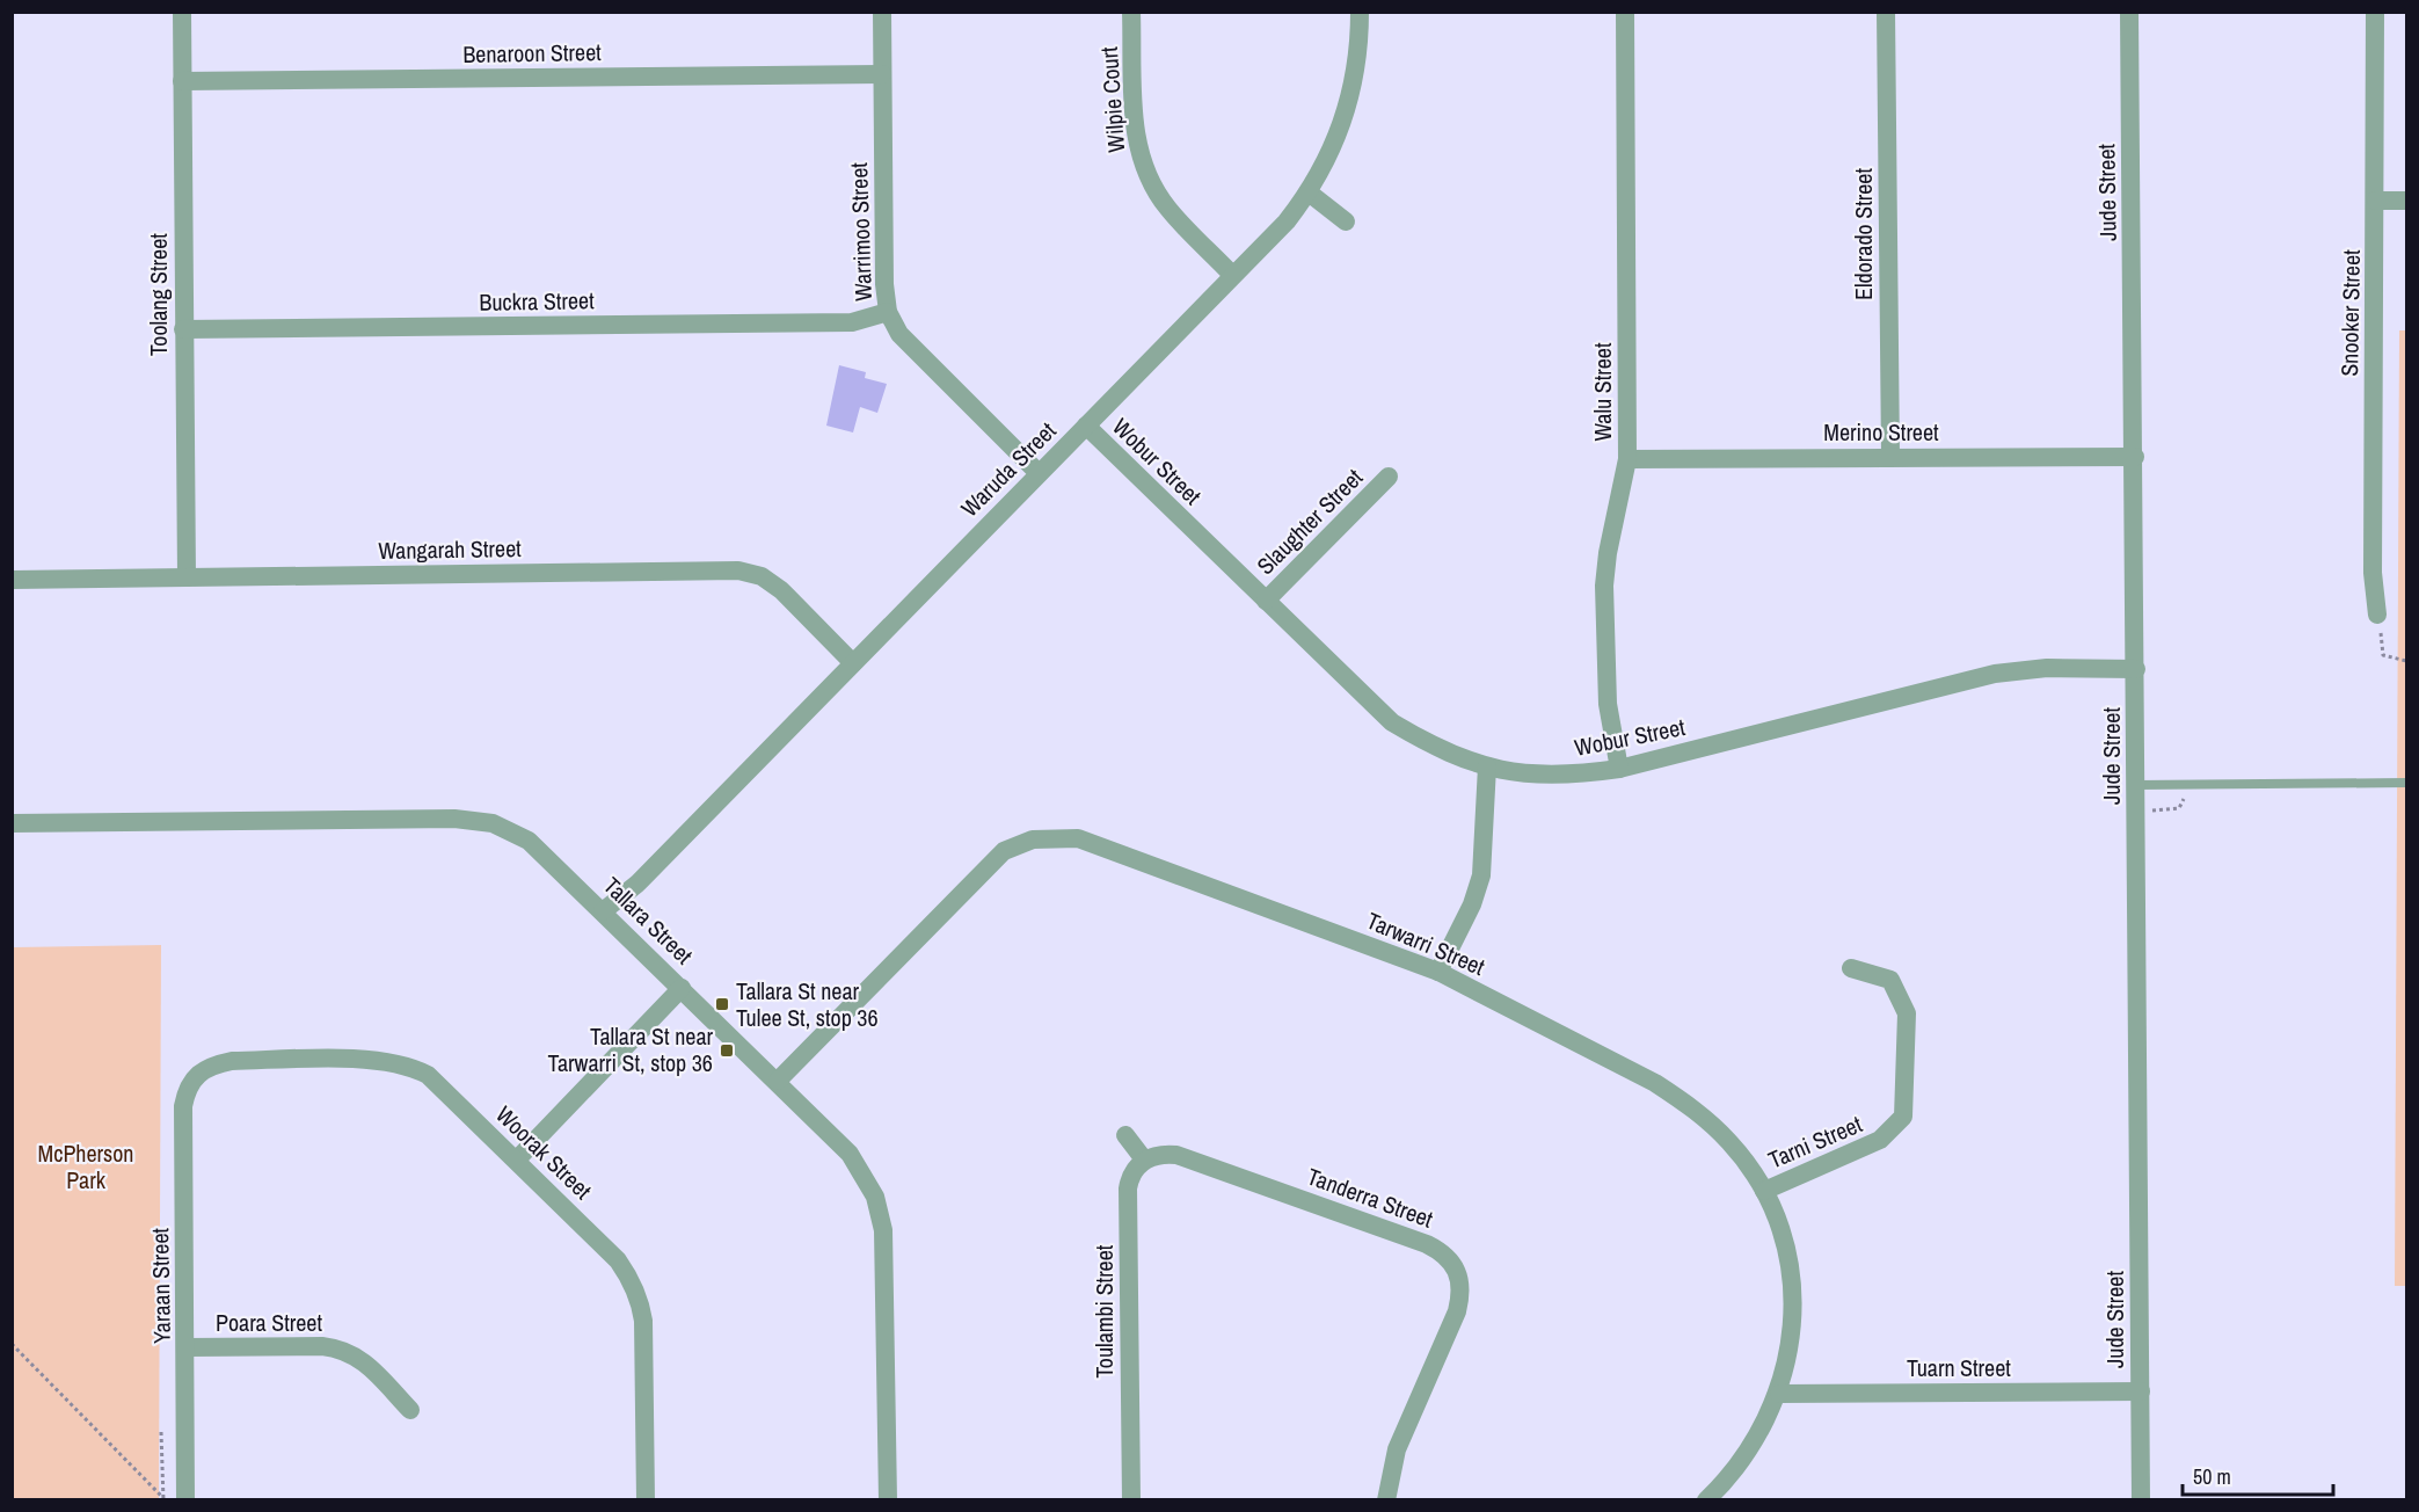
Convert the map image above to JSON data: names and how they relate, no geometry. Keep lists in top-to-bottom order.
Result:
{
  "streets": {
    "street": [
      "Benaroon Street",
      "Wilpie Court",
      "Jude Street",
      "Warrimoo Street",
      "Eldorado Street",
      "Toolang Street",
      "Buckra Street",
      "Snooker Street",
      "Walu Street",
      "Merino Street",
      "Wobur Street",
      "Waruda Street",
      "Slaughter Street",
      "Wangarah Street",
      "Tallara Street",
      "Tarwarri Street",
      "Tarni Street",
      "Woorak Street",
      "Tanderra Street",
      "Yaraan Street",
      "Toulambi Street",
      "Poara Street",
      "Tuarn Street"
    ]
  },
  "crossings": [
    ["Benaroon Street", "Warrimoo Street"],
    ["Benaroon Street", "Toolang Street"],
    ["Wilpie Court", "Waruda Street"],
    ["Jude Street", "Merino Street"],
    ["Jude Street", "Wobur Street"],
    ["Jude Street", "Tuarn Street"],
    ["Warrimoo Street", "Buckra Street"],
    ["Warrimoo Street", "Waruda Street"],
    ["Eldorado Street", "Merino Street"],
    ["Toolang Street", "Buckra Street"],
    ["Toolang Street", "Wangarah Street"],
    ["Walu Street", "Merino Street"],
    ["Walu Street", "Wobur Street"],
    ["Wobur Street", "Waruda Street"],
    ["Wobur Street", "Slaughter Street"],
    ["Waruda Street", "Wangarah Street"],
    ["Waruda Street", "Tallara Street"],
    ["Tallara Street", "Tarwarri Street"],
    ["Tarwarri Street", "Tarni Street"],
    ["Tarwarri Street", "Tuarn Street"],
    ["Woorak Street", "Yaraan Street"],
    ["Tanderra Street", "Toulambi Street"],
    ["Yaraan Street", "Poara Street"]
  ],
  "parks": ["McPherson Park"],
  "places": {
    "transit": ["Tallara St near Tulee St, stop 36", "Tallara St near Tarwarri St, stop 36"]
  },
  "scale_bar": "50 m"
}
